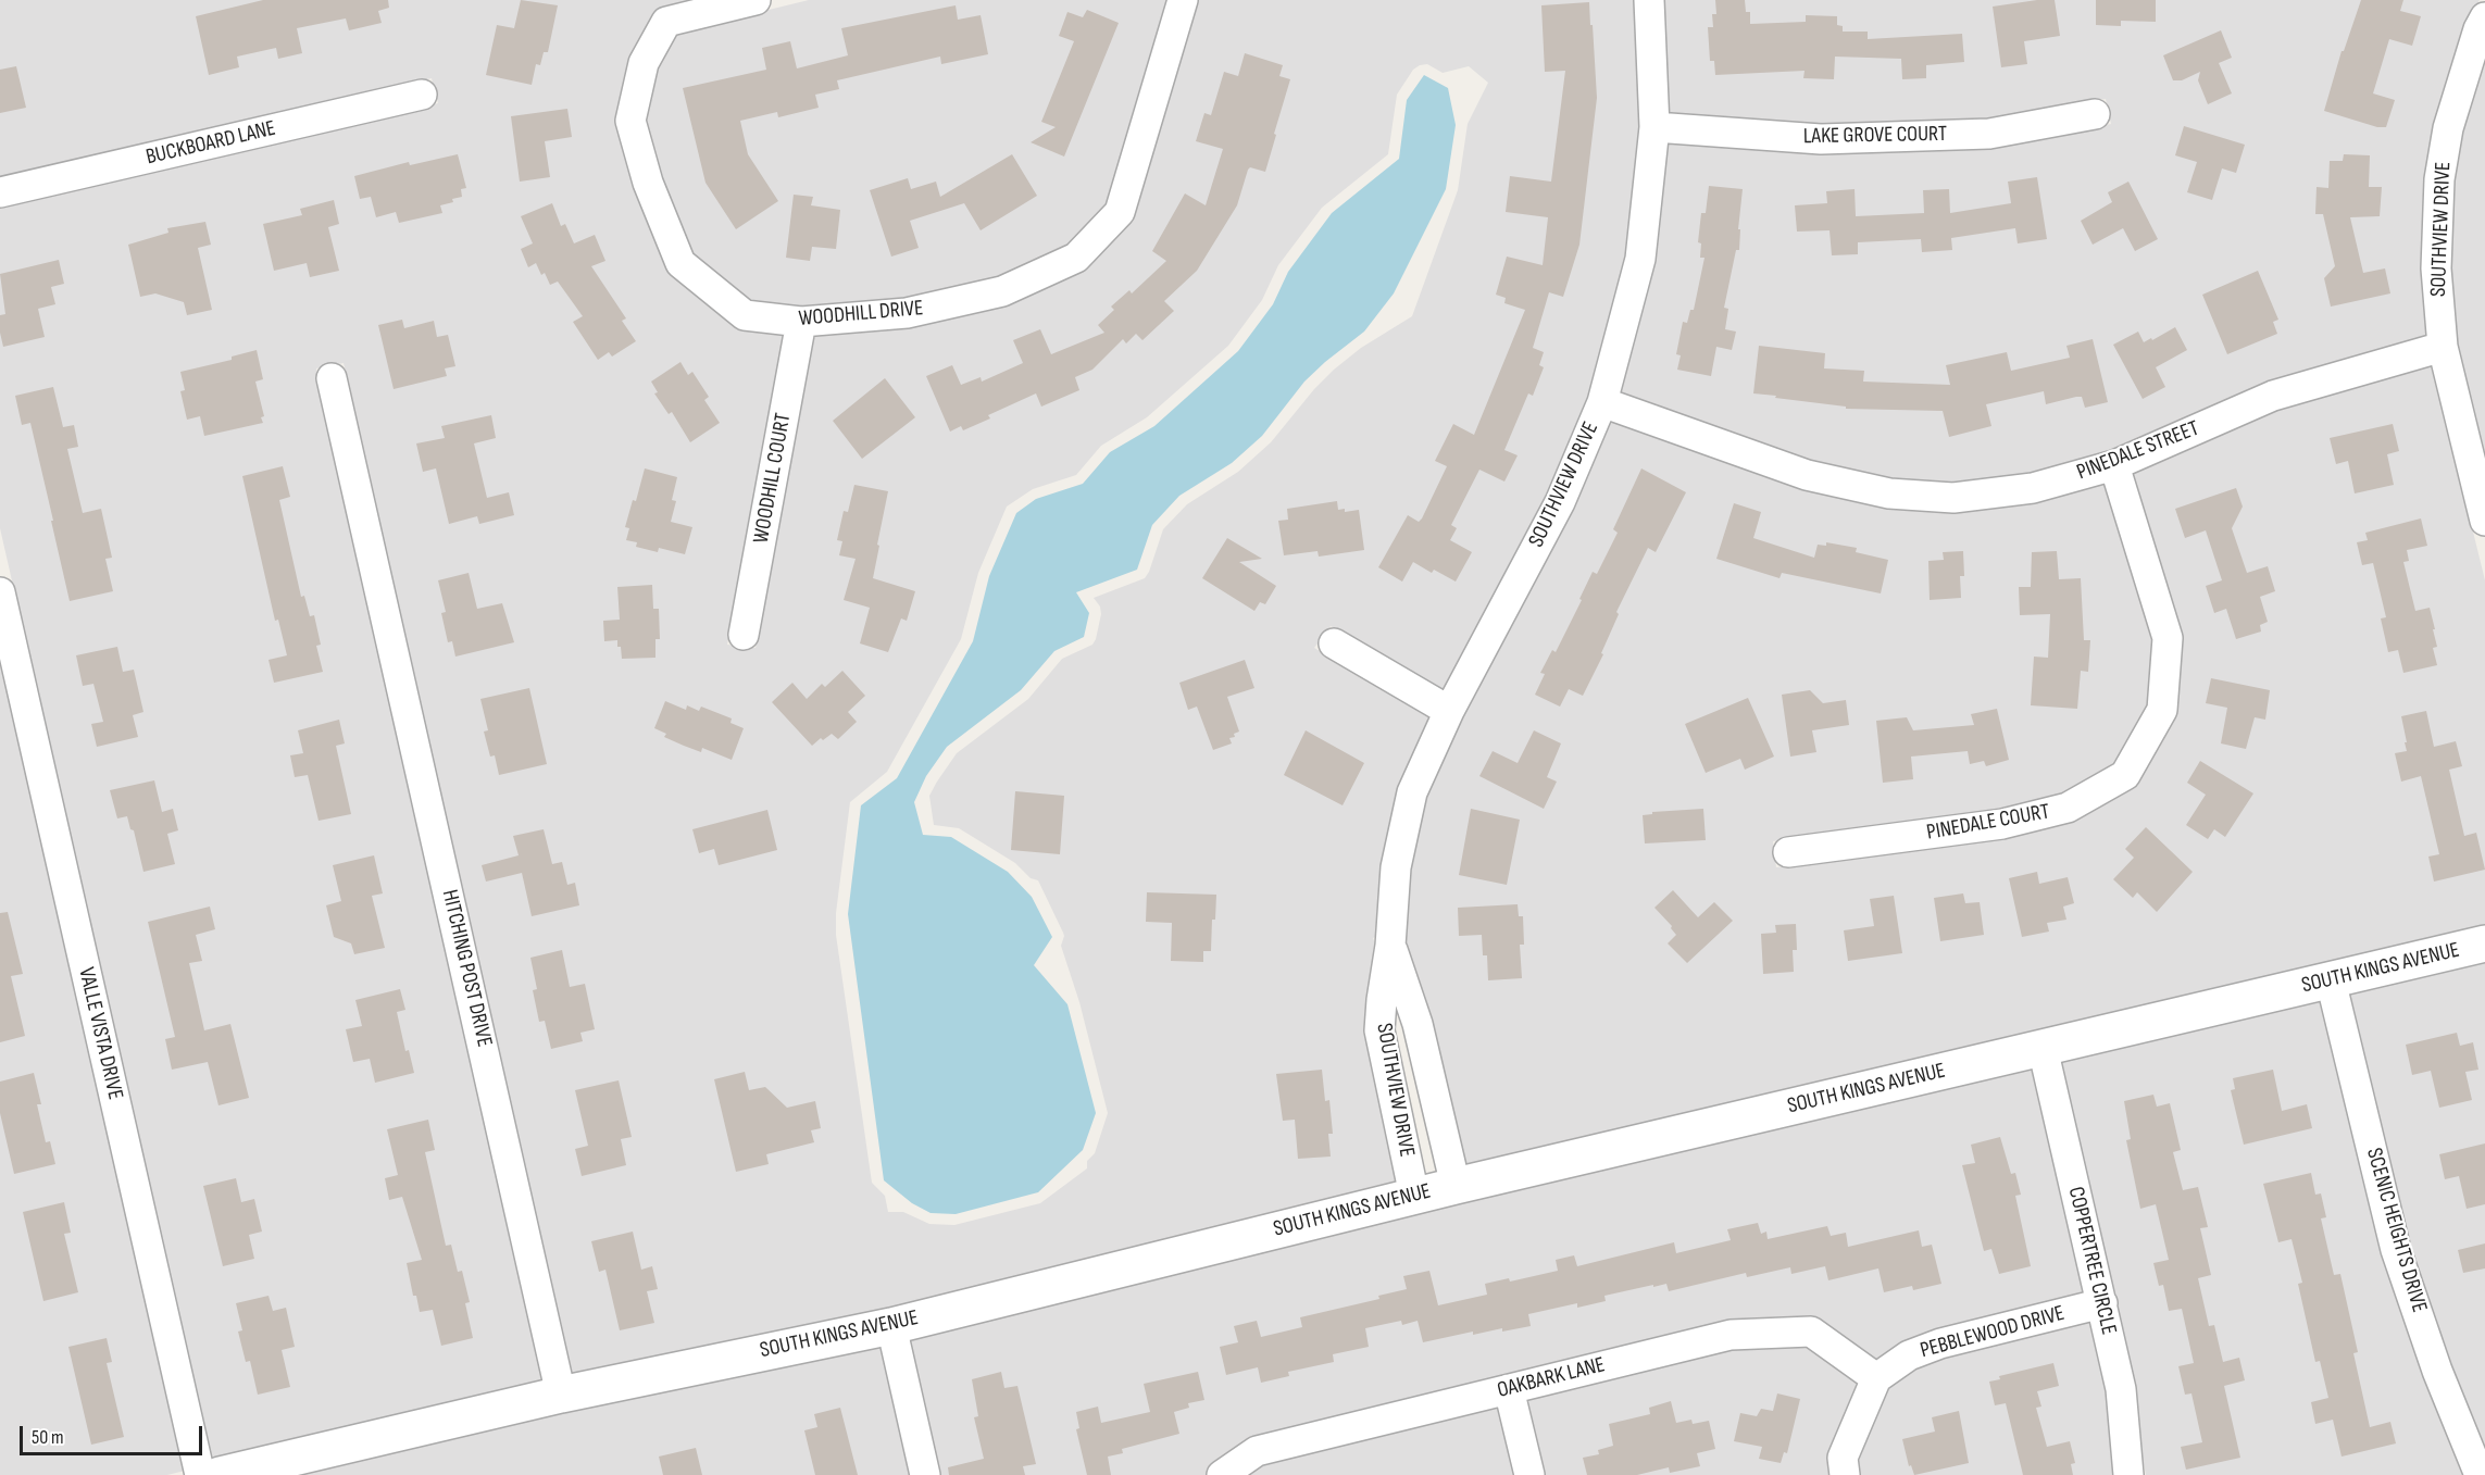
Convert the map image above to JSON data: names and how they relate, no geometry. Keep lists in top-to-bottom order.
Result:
{
  "streets": {
    "street": [
      "LAKE GROVE COURT",
      "BUCKBOARD LANE",
      "SOUTHVIEW DRIVE",
      "WOODHILL DRIVE",
      "PINEDALE STREET",
      "WOODHILL COURT",
      "PINEDALE COURT",
      "HITCHING POST DRIVE",
      "SOUTH KINGS AVENUE",
      "VALLE VISTA DRIVE",
      "SCENIC HEIGHTS DRIVE",
      "COPPERTREE CIRCLE",
      "PEBBLEWOOD DRIVE",
      "OAKBARK LANE"
    ]
  },
  "crossings": [
    ["LAKE GROVE COURT", "SOUTHVIEW DRIVE"],
    ["SOUTHVIEW DRIVE", "PINEDALE STREET"],
    ["SOUTHVIEW DRIVE", "SOUTH KINGS AVENUE"],
    ["WOODHILL DRIVE", "WOODHILL COURT"],
    ["PINEDALE STREET", "PINEDALE COURT"],
    ["HITCHING POST DRIVE", "SOUTH KINGS AVENUE"],
    ["SOUTH KINGS AVENUE", "SCENIC HEIGHTS DRIVE"],
    ["SOUTH KINGS AVENUE", "COPPERTREE CIRCLE"],
    ["COPPERTREE CIRCLE", "PEBBLEWOOD DRIVE"],
    ["PEBBLEWOOD DRIVE", "OAKBARK LANE"]
  ],
  "scale_bar": "50 m"
}
